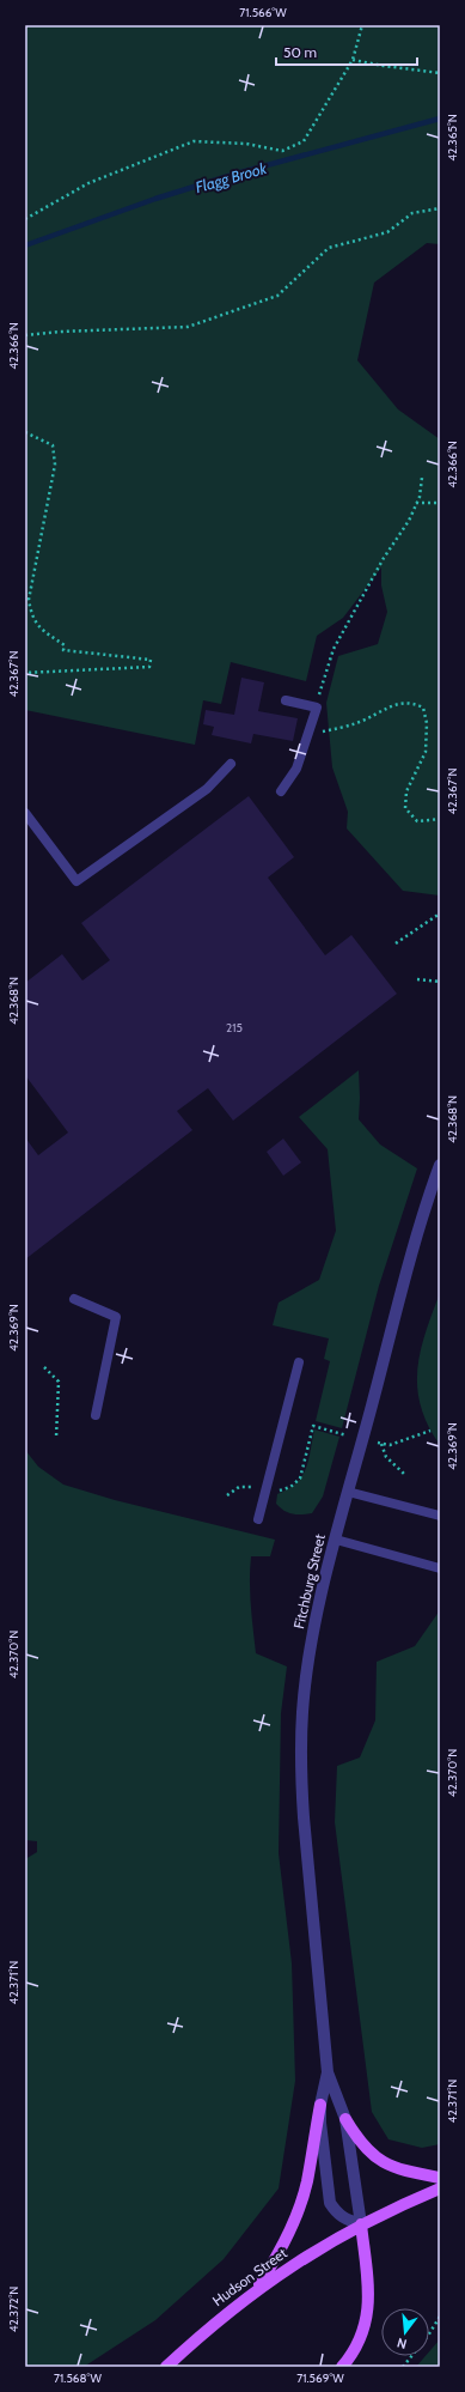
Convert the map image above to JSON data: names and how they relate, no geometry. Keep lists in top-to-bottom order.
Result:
{
  "streets": {
    "main road": ["Hudson Street"],
    "street": ["Fitchburg Street"]
  },
  "water": ["Flagg Brook"],
  "house_numbers": ["215"],
  "scale_bar": "50 m",
  "north": "bottom",
  "coordinates": [
    "71.566°W",
    "42.365°N",
    "42.366°N",
    "42.367°N",
    "42.368°N",
    "42.369°N",
    "42.370°N",
    "42.371°N",
    "42.372°N",
    "71.568°W",
    "71.569°W"
  ]
}
